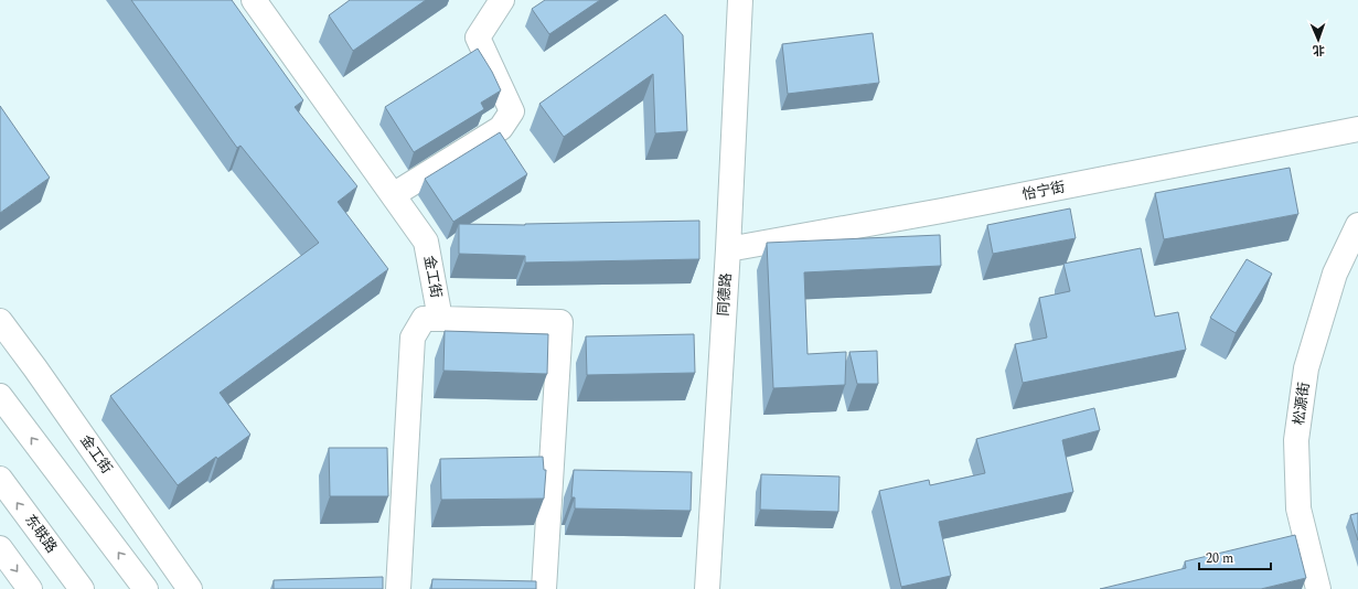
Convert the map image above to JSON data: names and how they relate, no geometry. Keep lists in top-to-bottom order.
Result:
{
  "streets": {
    "main road": [
      "怡宁街",
      "金工街",
      "同德路",
      "松源街",
      "东联路"
    ]
  },
  "crossings": [
    ["怡宁街", "同德路"]
  ],
  "scale_bar": "20 m",
  "north": "bottom"
}
